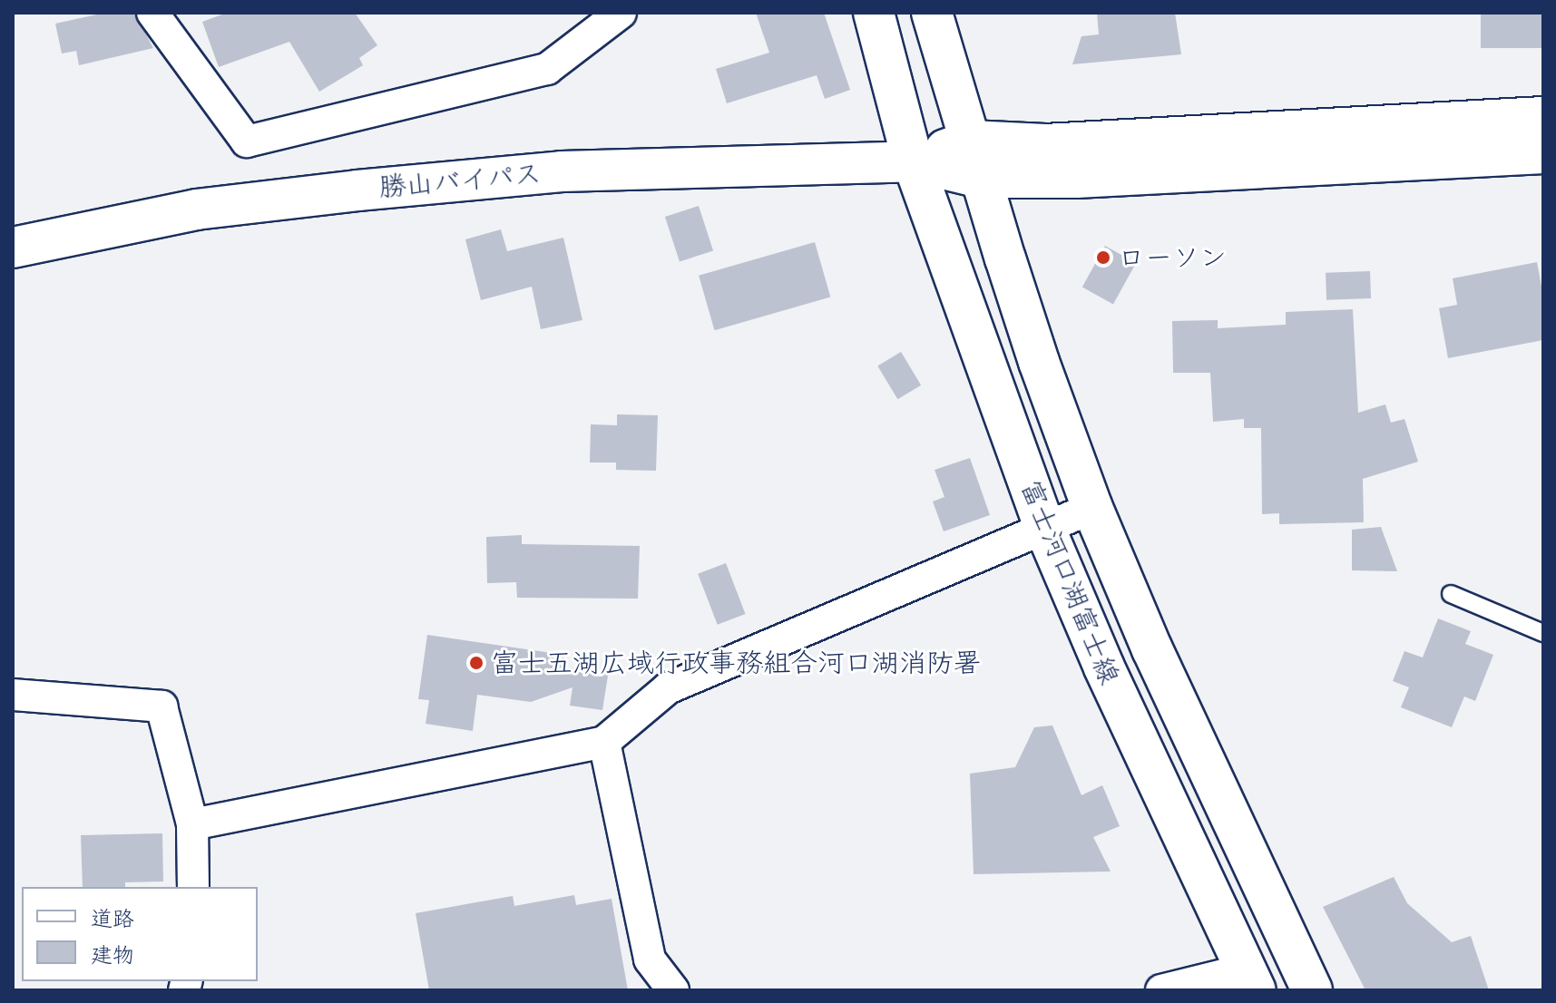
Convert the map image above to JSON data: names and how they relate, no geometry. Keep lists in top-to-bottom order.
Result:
{
  "streets": {
    "main road": ["勝山バイパス", "富士河口湖富士線"]
  },
  "crossings": [
    ["勝山バイパス", "富士河口湖富士線"]
  ],
  "places": ["ローソン", "富士五湖広域行政事務組合河口湖消防署"],
  "legend": ["道路", "建物"]
}
